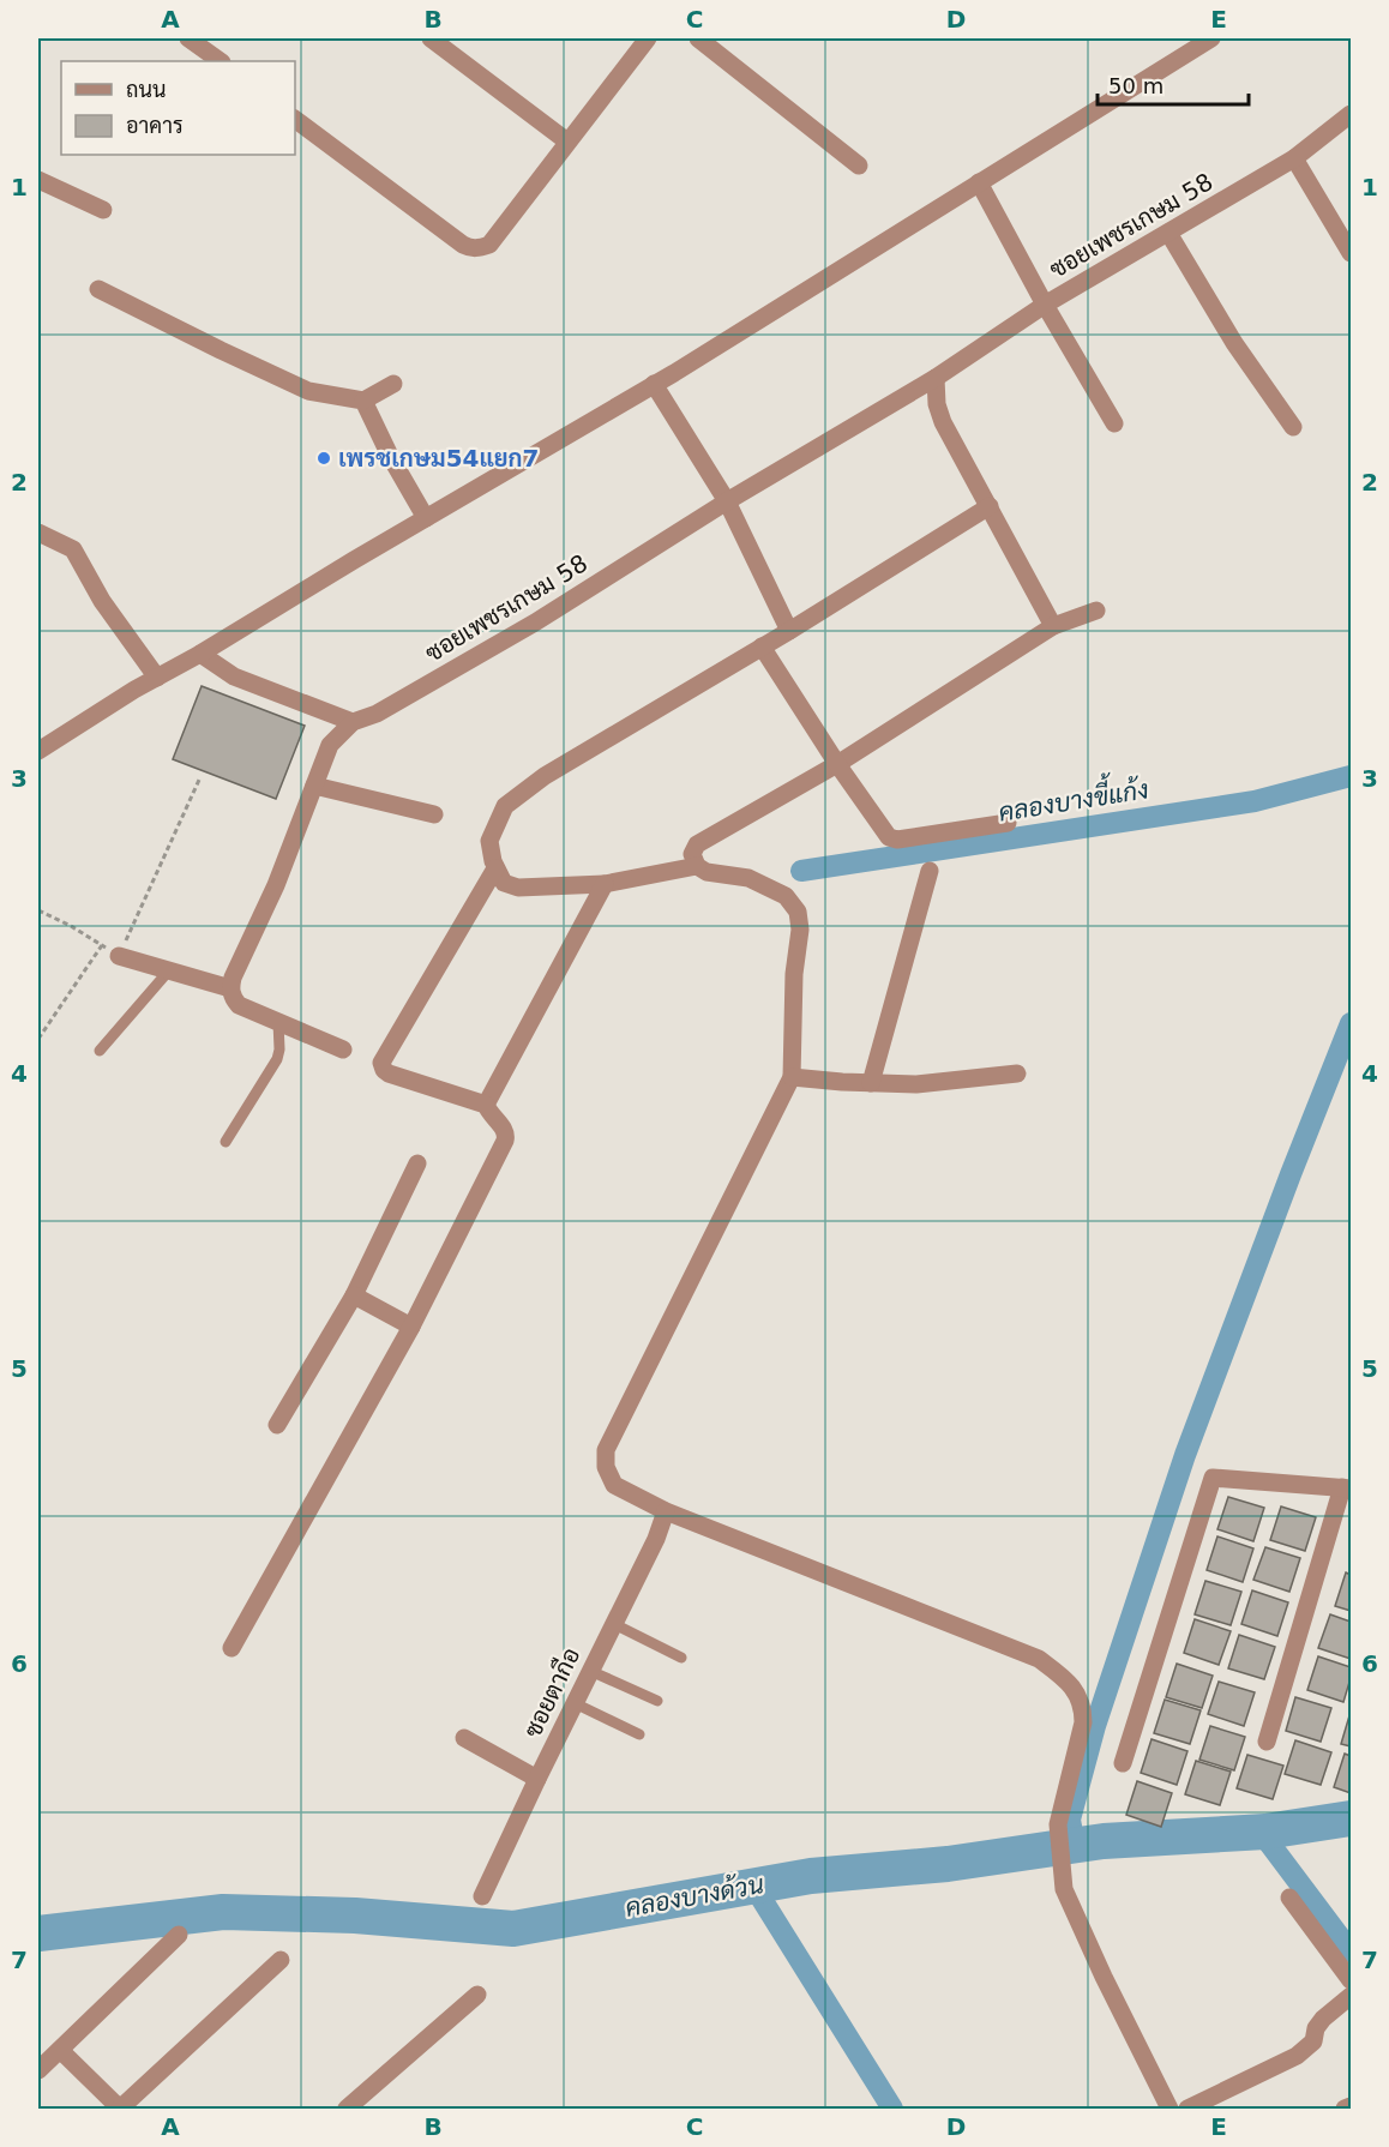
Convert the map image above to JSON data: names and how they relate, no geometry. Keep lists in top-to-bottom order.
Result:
{
  "streets": {
    "street": ["ซอยเพชรเกษม 58", "ซอยตากือ"]
  },
  "water": ["คลองบางขี้แก้ง", "คลองบางด้วน"],
  "places": ["เพรชเกษม54แยก7"],
  "legend": ["ถนน", "อาคาร"],
  "scale_bar": "50 m",
  "grid": {
    "columns": [
      "A",
      "B",
      "C",
      "D",
      "E"
    ],
    "rows": [
      "1",
      "2",
      "3",
      "4",
      "5",
      "6",
      "7"
    ]
  }
}
